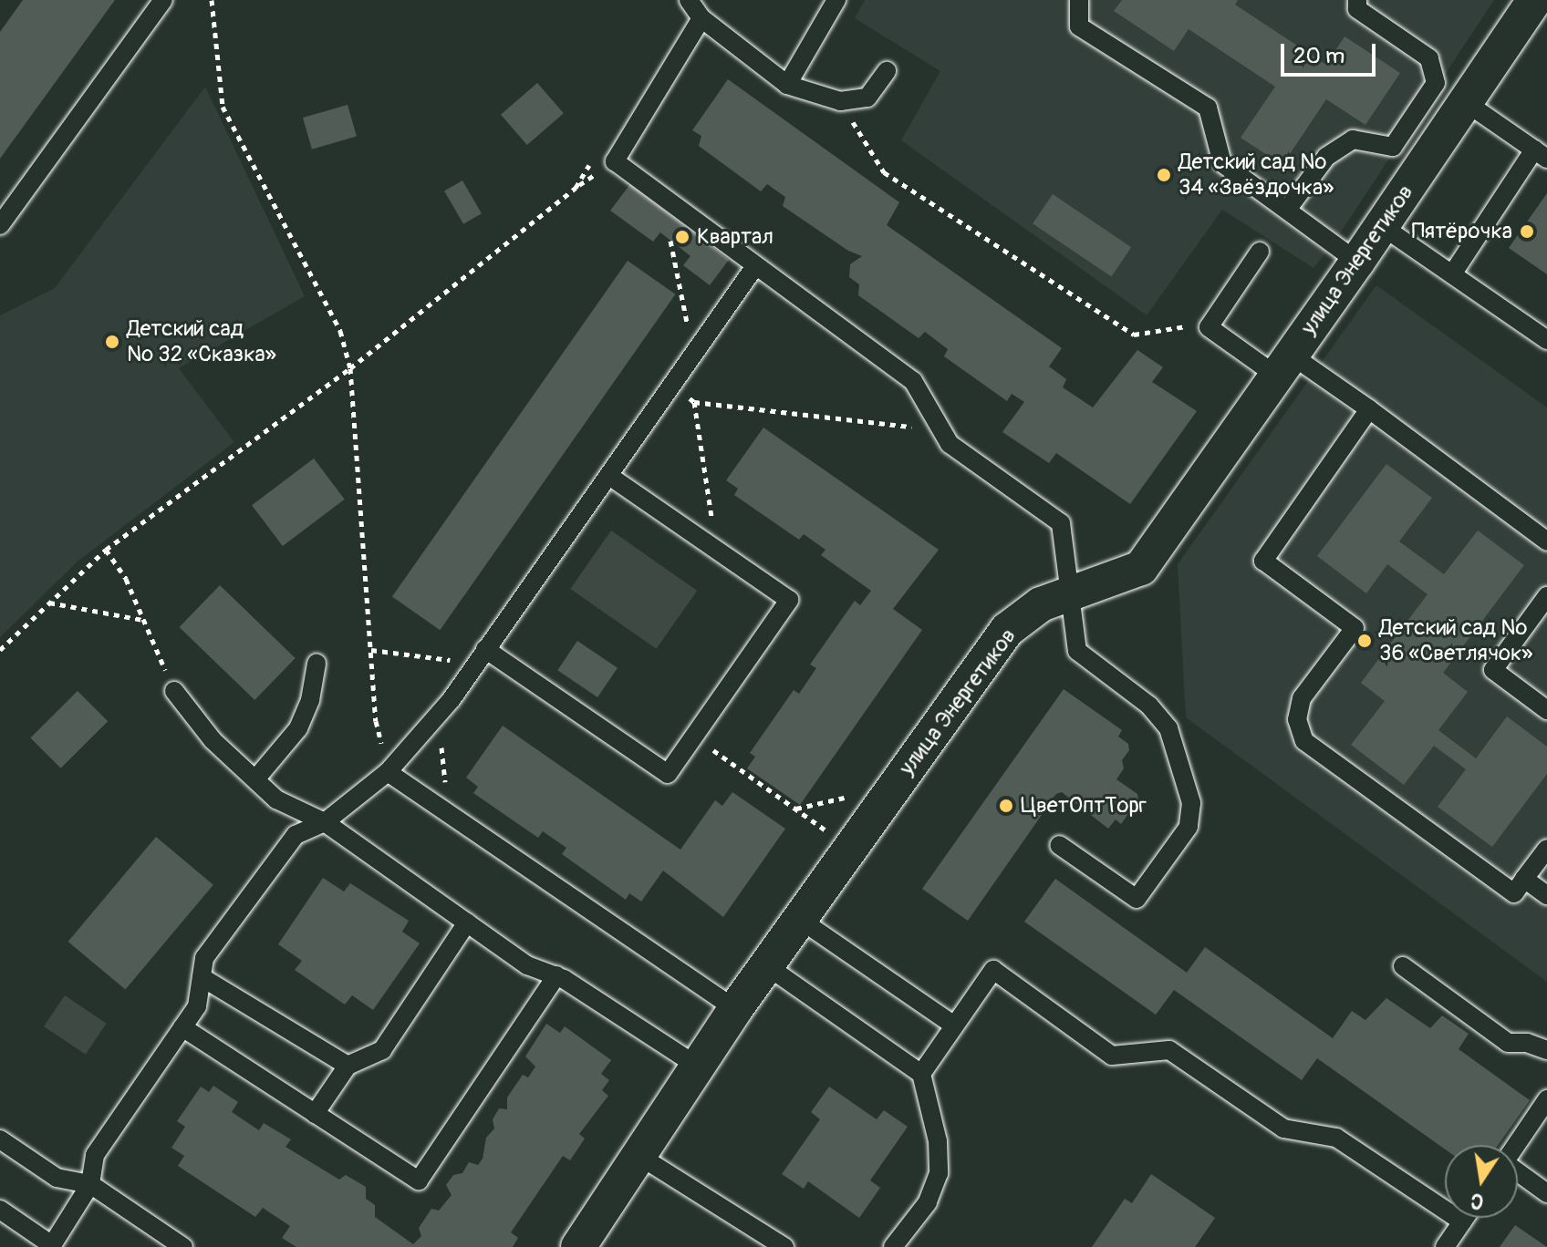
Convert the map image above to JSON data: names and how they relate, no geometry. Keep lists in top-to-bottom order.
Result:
{
  "streets": {
    "street": ["улица Энергетиков"]
  },
  "places": [
    "Детский сад № 34 «Звёздочка»",
    "Пятёрочка",
    "Квартал",
    "Детский сад № 32 «Сказка»",
    "Детский сад № 36 «Светлячок»",
    "ЦветОптТорг"
  ],
  "scale_bar": "20 m",
  "north": "bottom"
}
